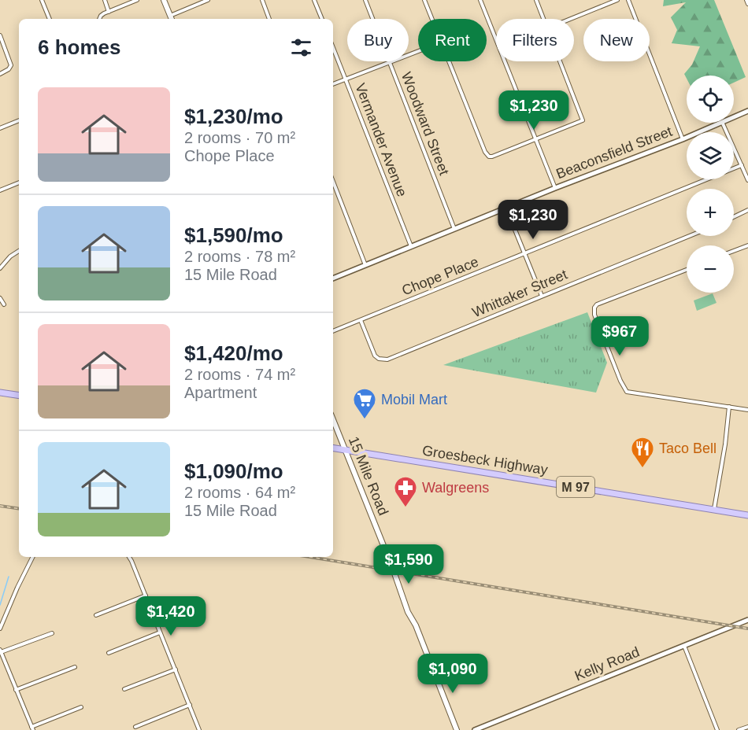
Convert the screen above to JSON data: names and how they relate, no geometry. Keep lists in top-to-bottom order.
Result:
{
  "streets": {
    "main road": ["Groesbeck Highway", "15 Mile Road", "M 97"],
    "street": [
      "Woodward Street",
      "Vermander Avenue",
      "Beaconsfield Street",
      "Chope Place",
      "Whittaker Street",
      "Kelly Road"
    ]
  },
  "crossings": [
    ["Woodward Street", "Beaconsfield Street"],
    ["Vermander Avenue", "Beaconsfield Street"],
    ["Chope Place", "Whittaker Street"],
    ["Groesbeck Highway", "15 Mile Road"]
  ],
  "places": {
    "supermarket": ["Mobil Mart"],
    "restaurant": ["Taco Bell"],
    "pharmacy": ["Walgreens"]
  },
  "page": {
    "chip": [
      "Buy",
      "Rent",
      "Filters",
      "New"
    ],
    "heading": "6 homes",
    "map_buttons": ["+", "−"],
    "list": [
      {
        "name": "$1,230/mo",
        "note": "2 rooms · 70 m² · Chope Place"
      },
      {
        "name": "$1,590/mo",
        "note": "2 rooms · 78 m² · 15 Mile Road"
      },
      {
        "name": "$1,420/mo",
        "note": "2 rooms · 74 m² · Apartment"
      },
      {
        "name": "$1,090/mo",
        "note": "2 rooms · 64 m² · 15 Mile Road"
      }
    ],
    "price": [
      "$1,230",
      "$1,230",
      "$967",
      "$1,590",
      "$1,420",
      "$1,090"
    ]
  }
}
